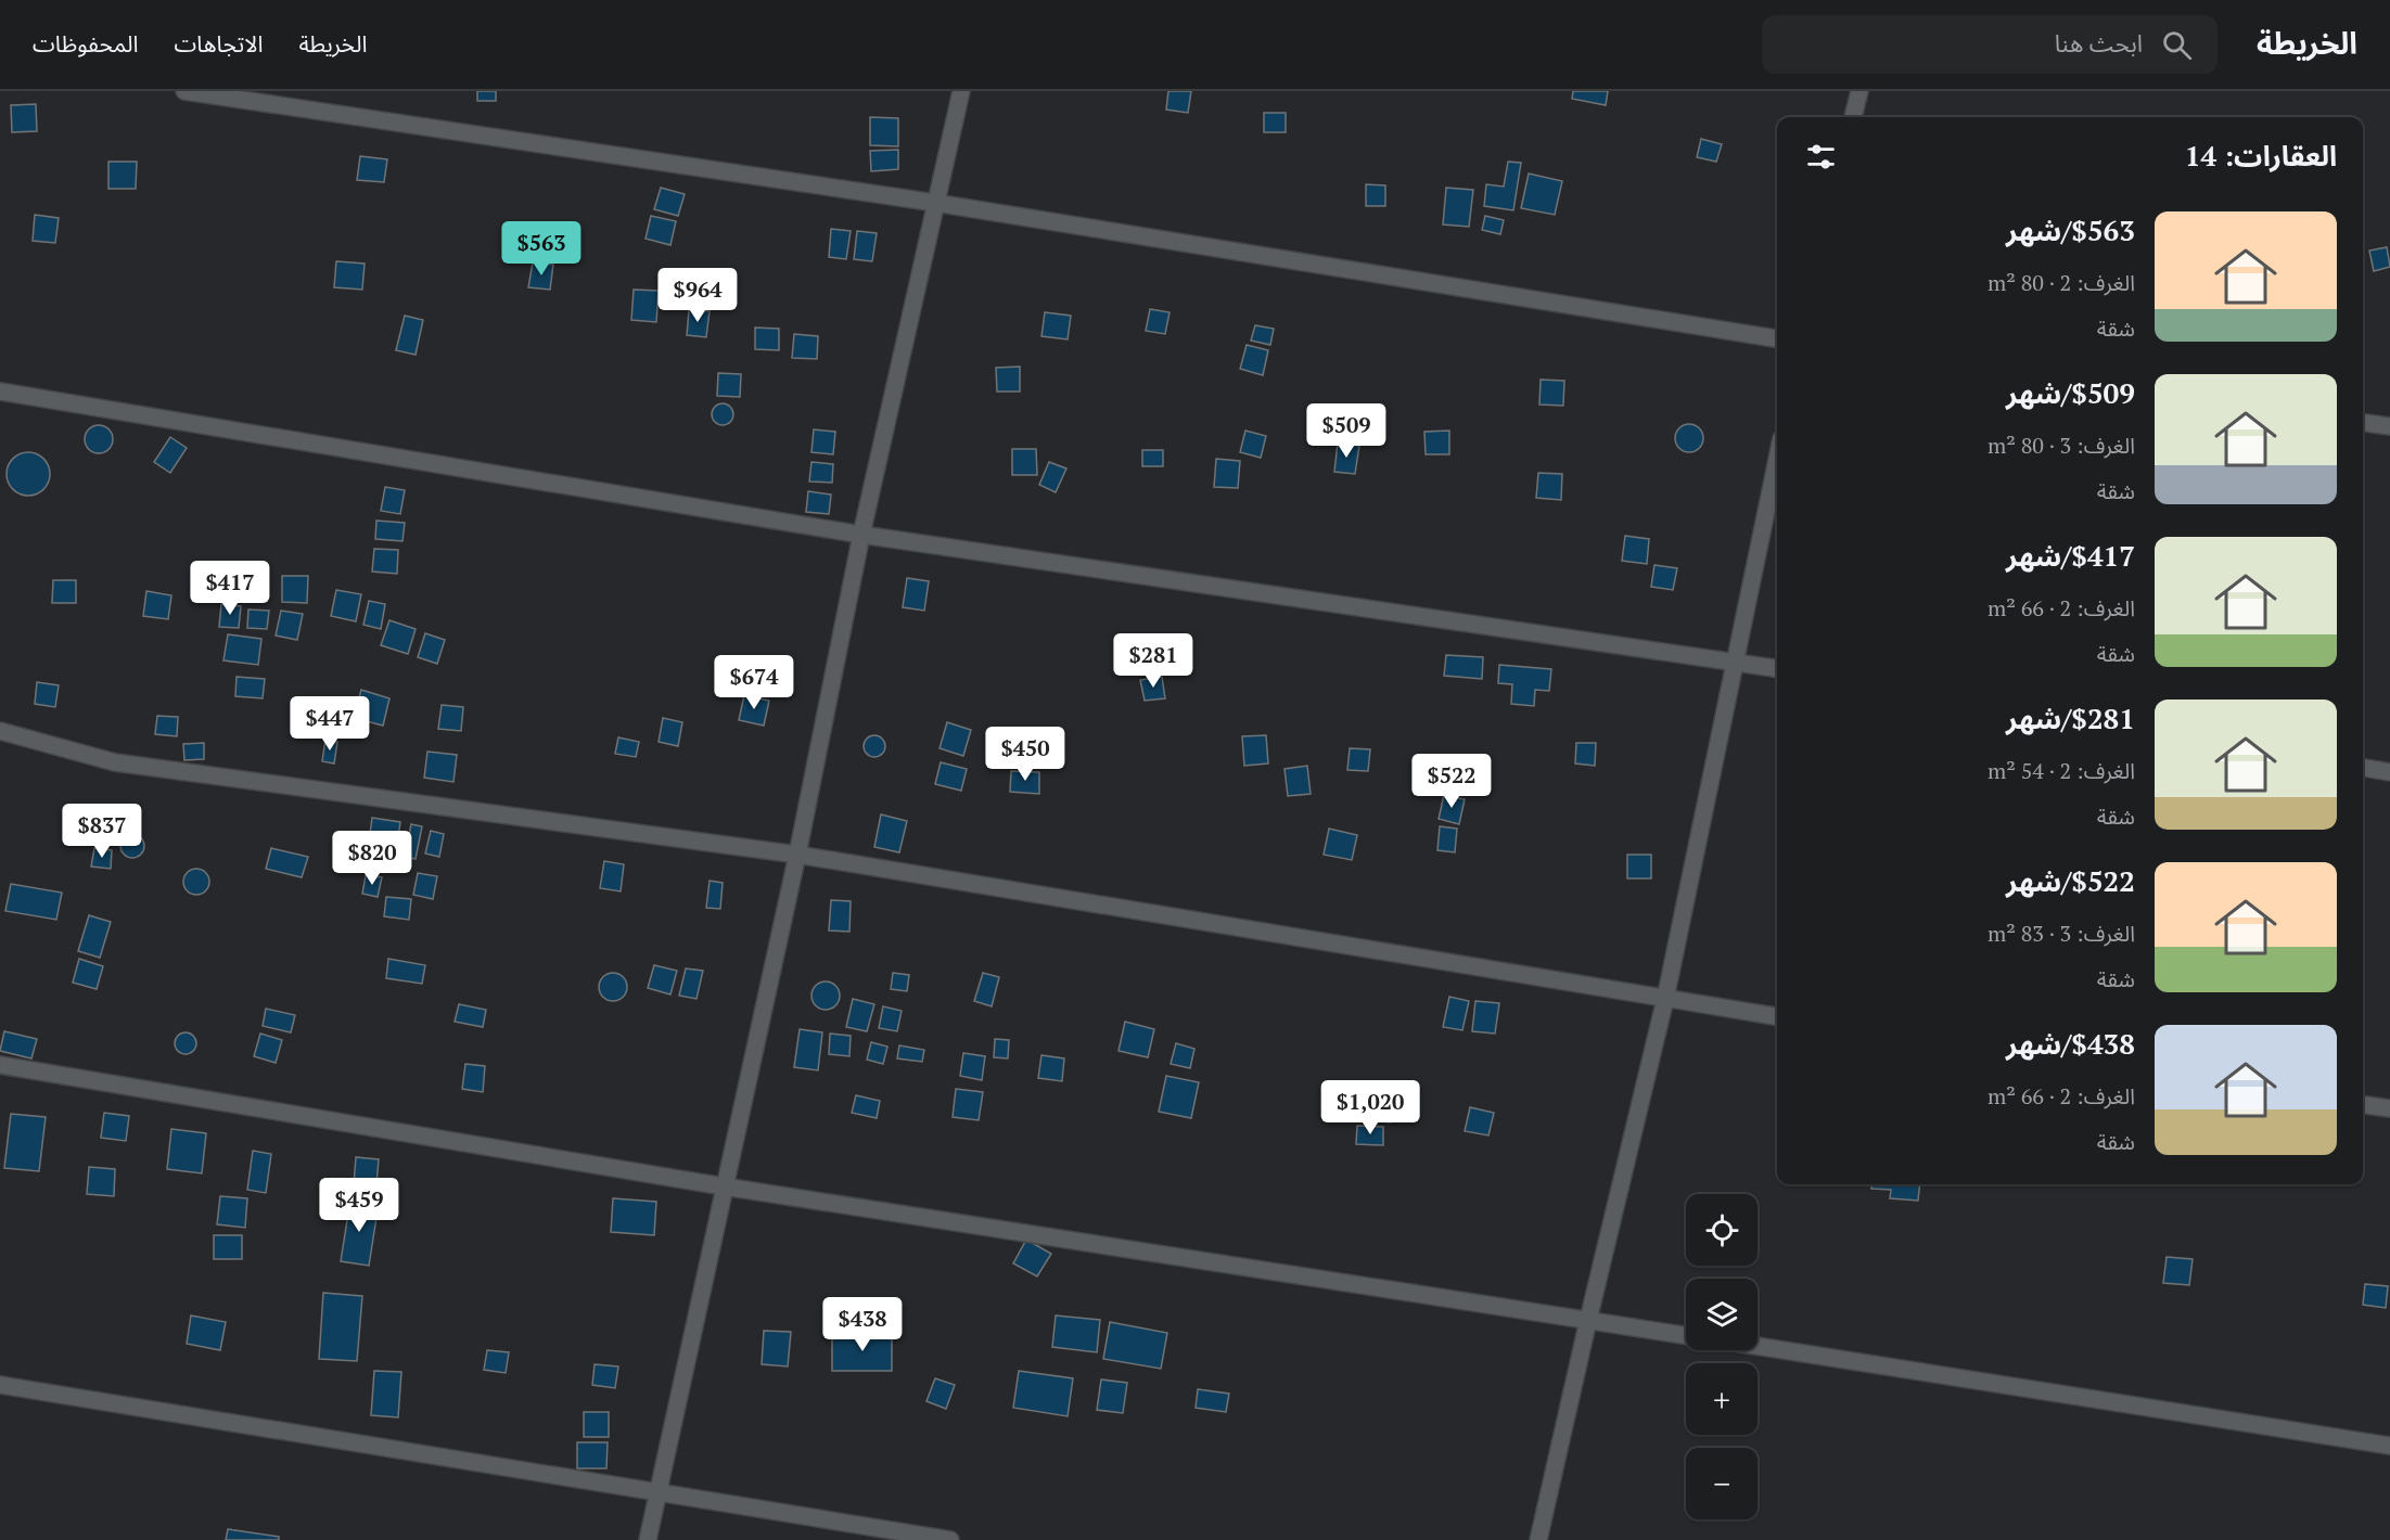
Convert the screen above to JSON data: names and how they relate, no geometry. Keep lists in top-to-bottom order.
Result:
{
  "page": {
    "header": "الخريطة",
    "search": "ابحث هنا",
    "nav": ["الخريطة", "الاتجاهات", "المحفوظات"],
    "heading": "العقارات: 14",
    "list": [
      {
        "name": "$563/شهر",
        "note": "الغرف: 2 · 80 m² · شقة"
      },
      {
        "name": "$509/شهر",
        "note": "الغرف: 3 · 80 m² · شقة"
      },
      {
        "name": "$417/شهر",
        "note": "الغرف: 2 · 66 m² · شقة"
      },
      {
        "name": "$281/شهر",
        "note": "الغرف: 2 · 54 m² · شقة"
      },
      {
        "name": "$522/شهر",
        "note": "الغرف: 3 · 83 m² · شقة"
      },
      {
        "name": "$438/شهر",
        "note": "الغرف: 2 · 66 m² · شقة"
      }
    ],
    "price": [
      "$563",
      "$964",
      "$509",
      "$417",
      "$281",
      "$674",
      "$447",
      "$450",
      "$522",
      "$837",
      "$820",
      "$1,020",
      "$459",
      "$438"
    ],
    "map_buttons": ["+", "−"]
  }
}
